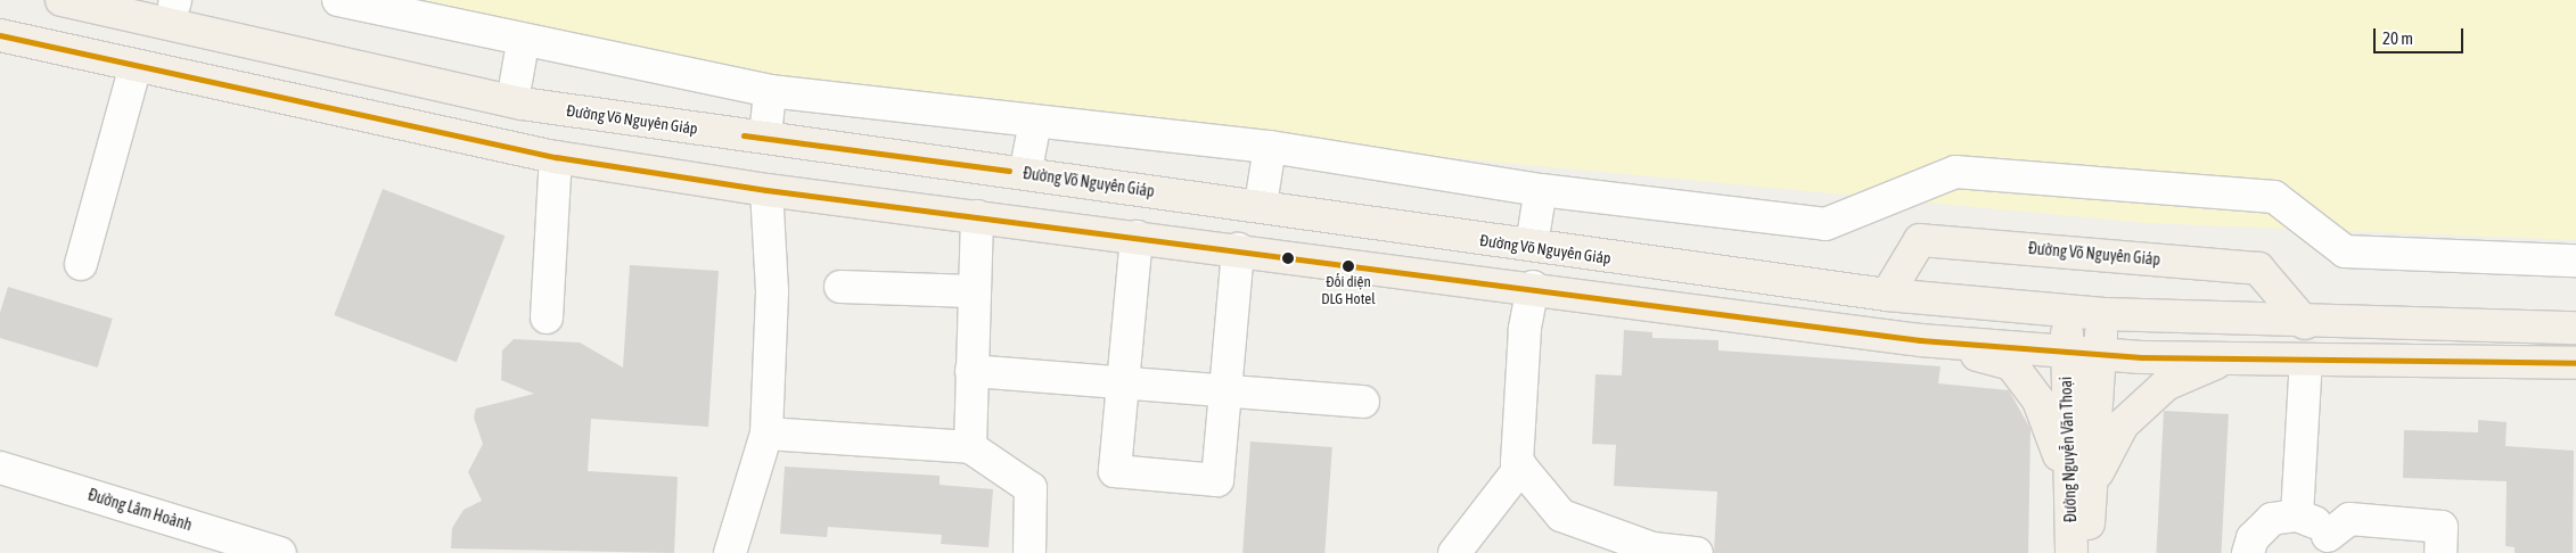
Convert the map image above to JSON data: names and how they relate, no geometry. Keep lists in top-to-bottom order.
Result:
{
  "streets": {
    "main road": ["Đường Võ Nguyên Giáp", "Đường Nguyễn Văn Thoại"],
    "street": ["Đường Lâm Hoành"]
  },
  "crossings": [
    ["Đường Võ Nguyên Giáp", "Đường Nguyễn Văn Thoại"]
  ],
  "places": ["Đối diện DLG Hotel"],
  "scale_bar": "20 m"
}
